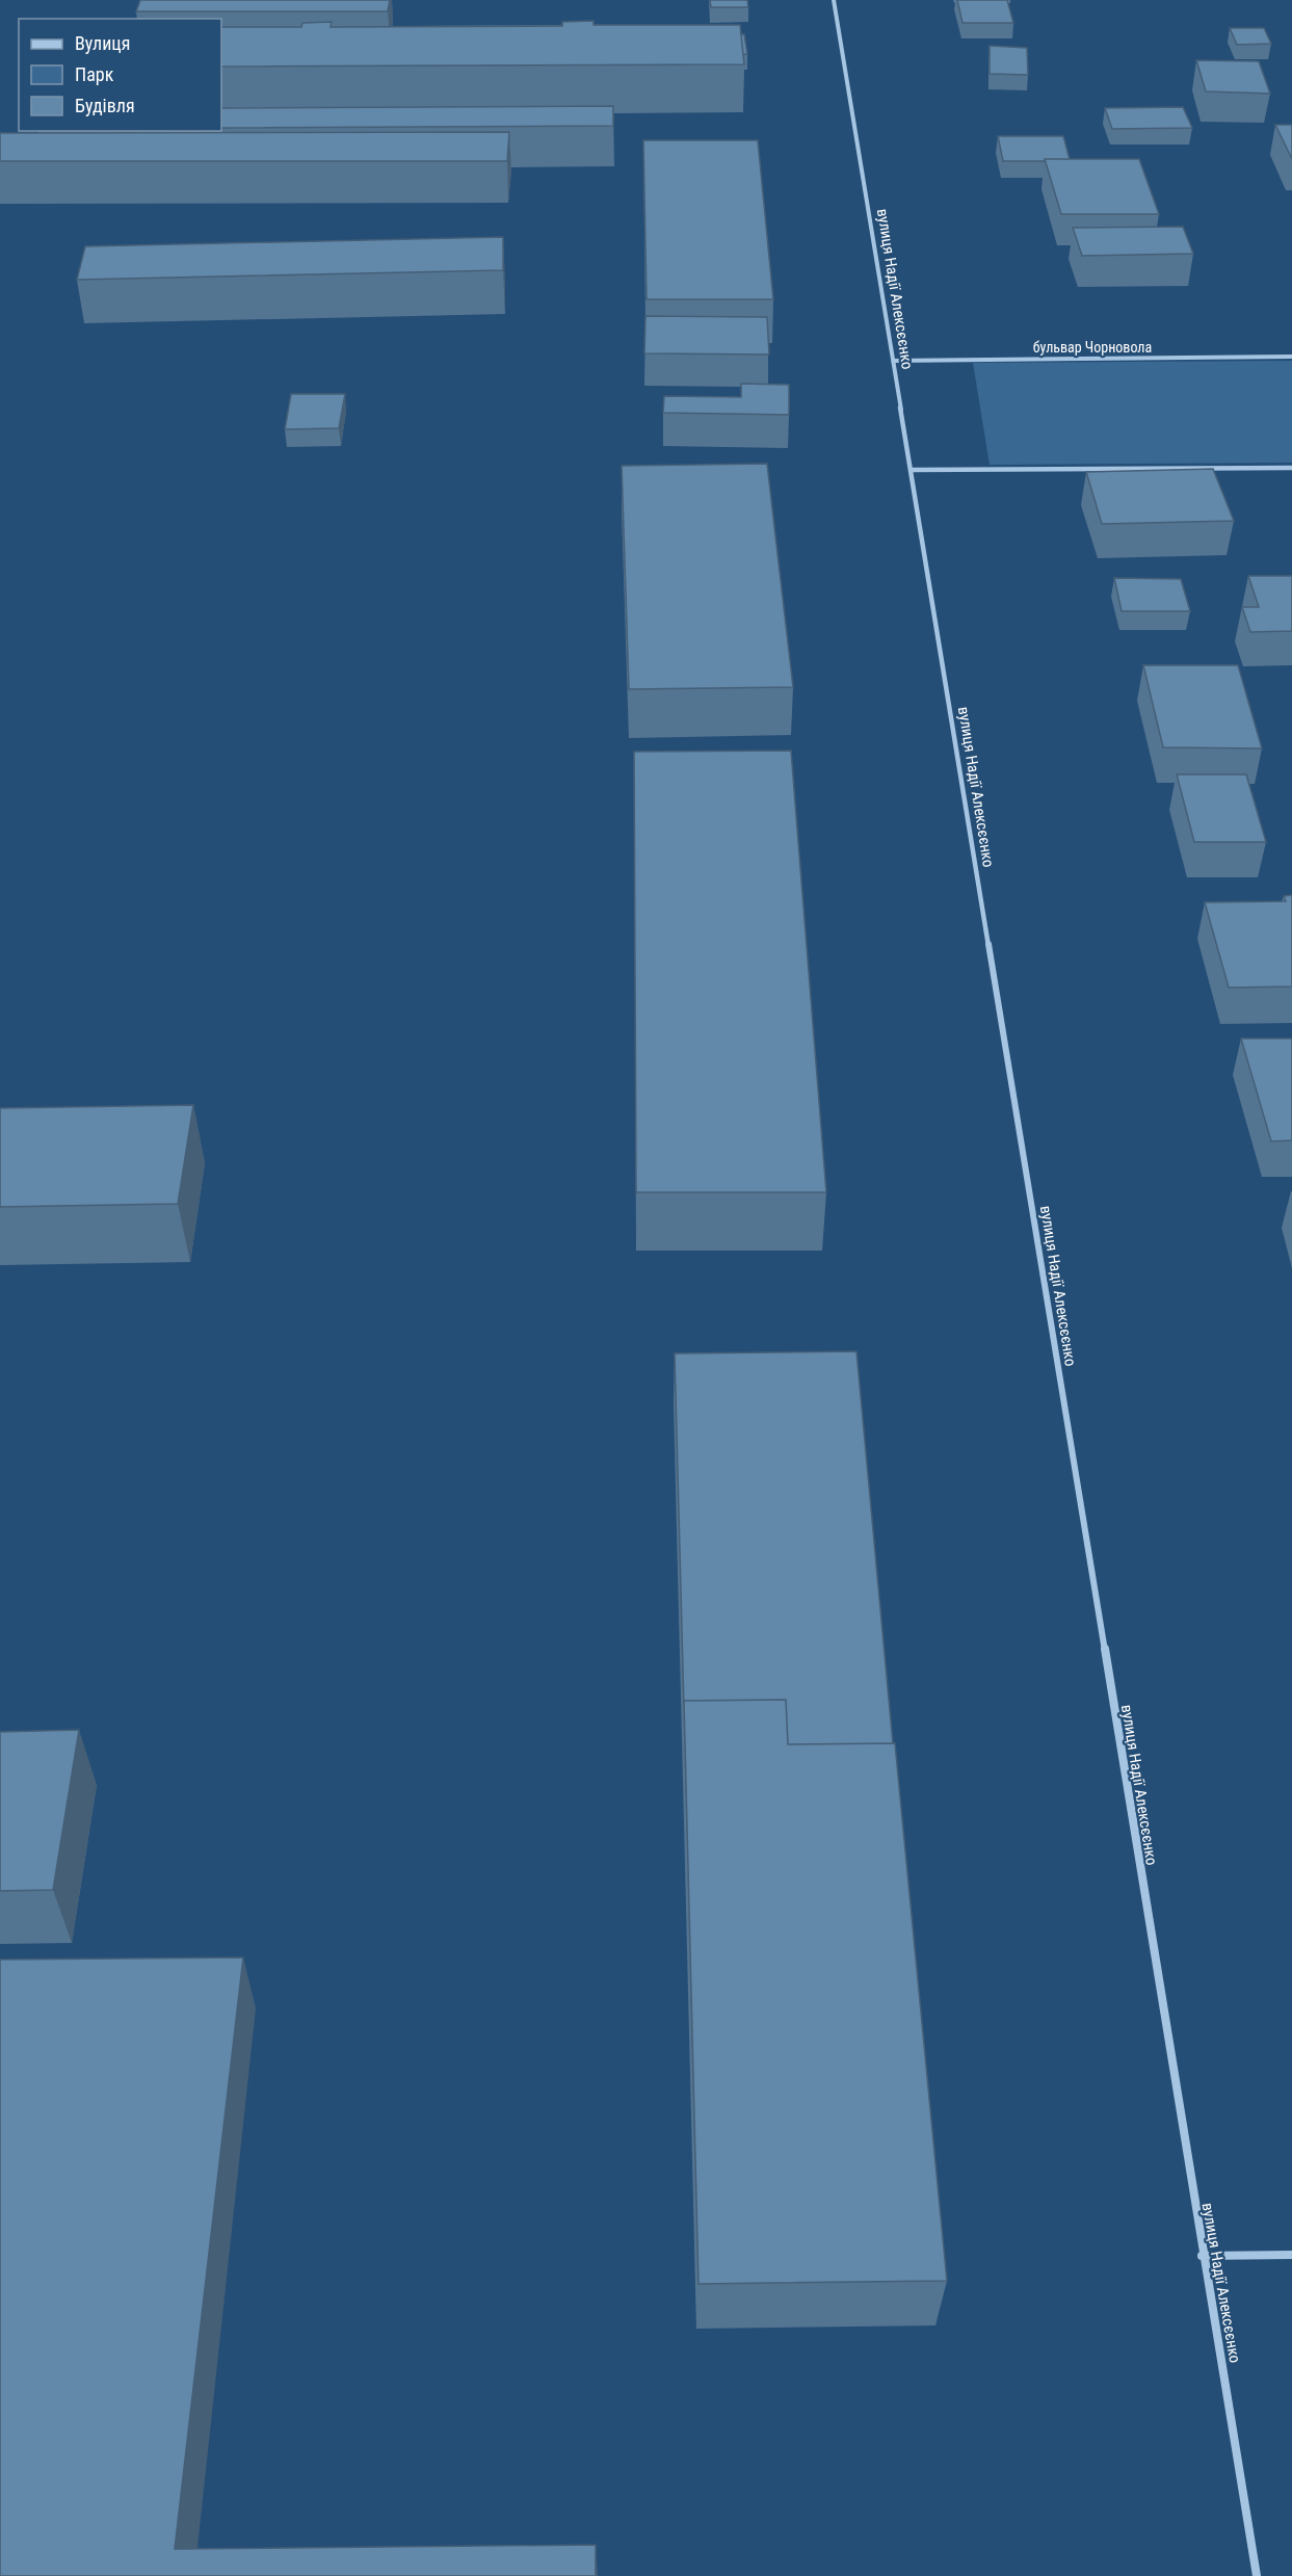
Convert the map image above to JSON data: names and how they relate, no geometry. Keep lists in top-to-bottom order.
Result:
{
  "streets": {
    "street": ["вулиця Надії Алексєєнко", "бульвар Чорновола"]
  },
  "crossings": [
    ["вулиця Надії Алексєєнко", "бульвар Чорновола"]
  ],
  "legend": ["Вулиця", "Парк", "Будівля"]
}
